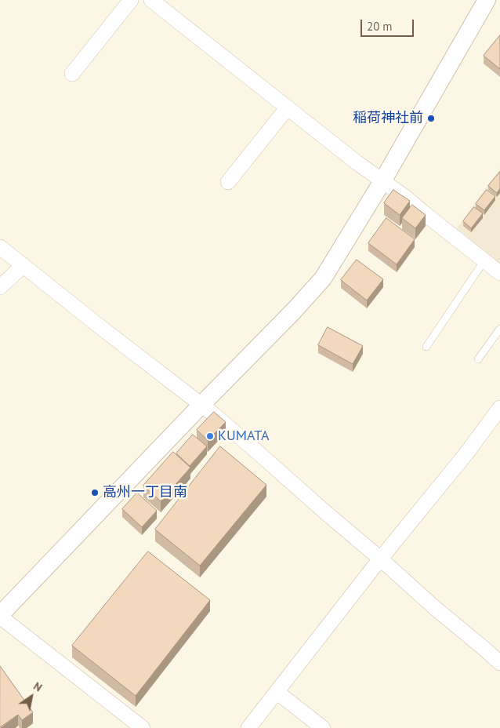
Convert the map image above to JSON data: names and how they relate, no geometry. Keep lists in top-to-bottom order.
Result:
{
  "places": ["稲荷神社前", "KUMATA", "高州一丁目南"],
  "scale_bar": "20 m",
  "north": "top right"
}
